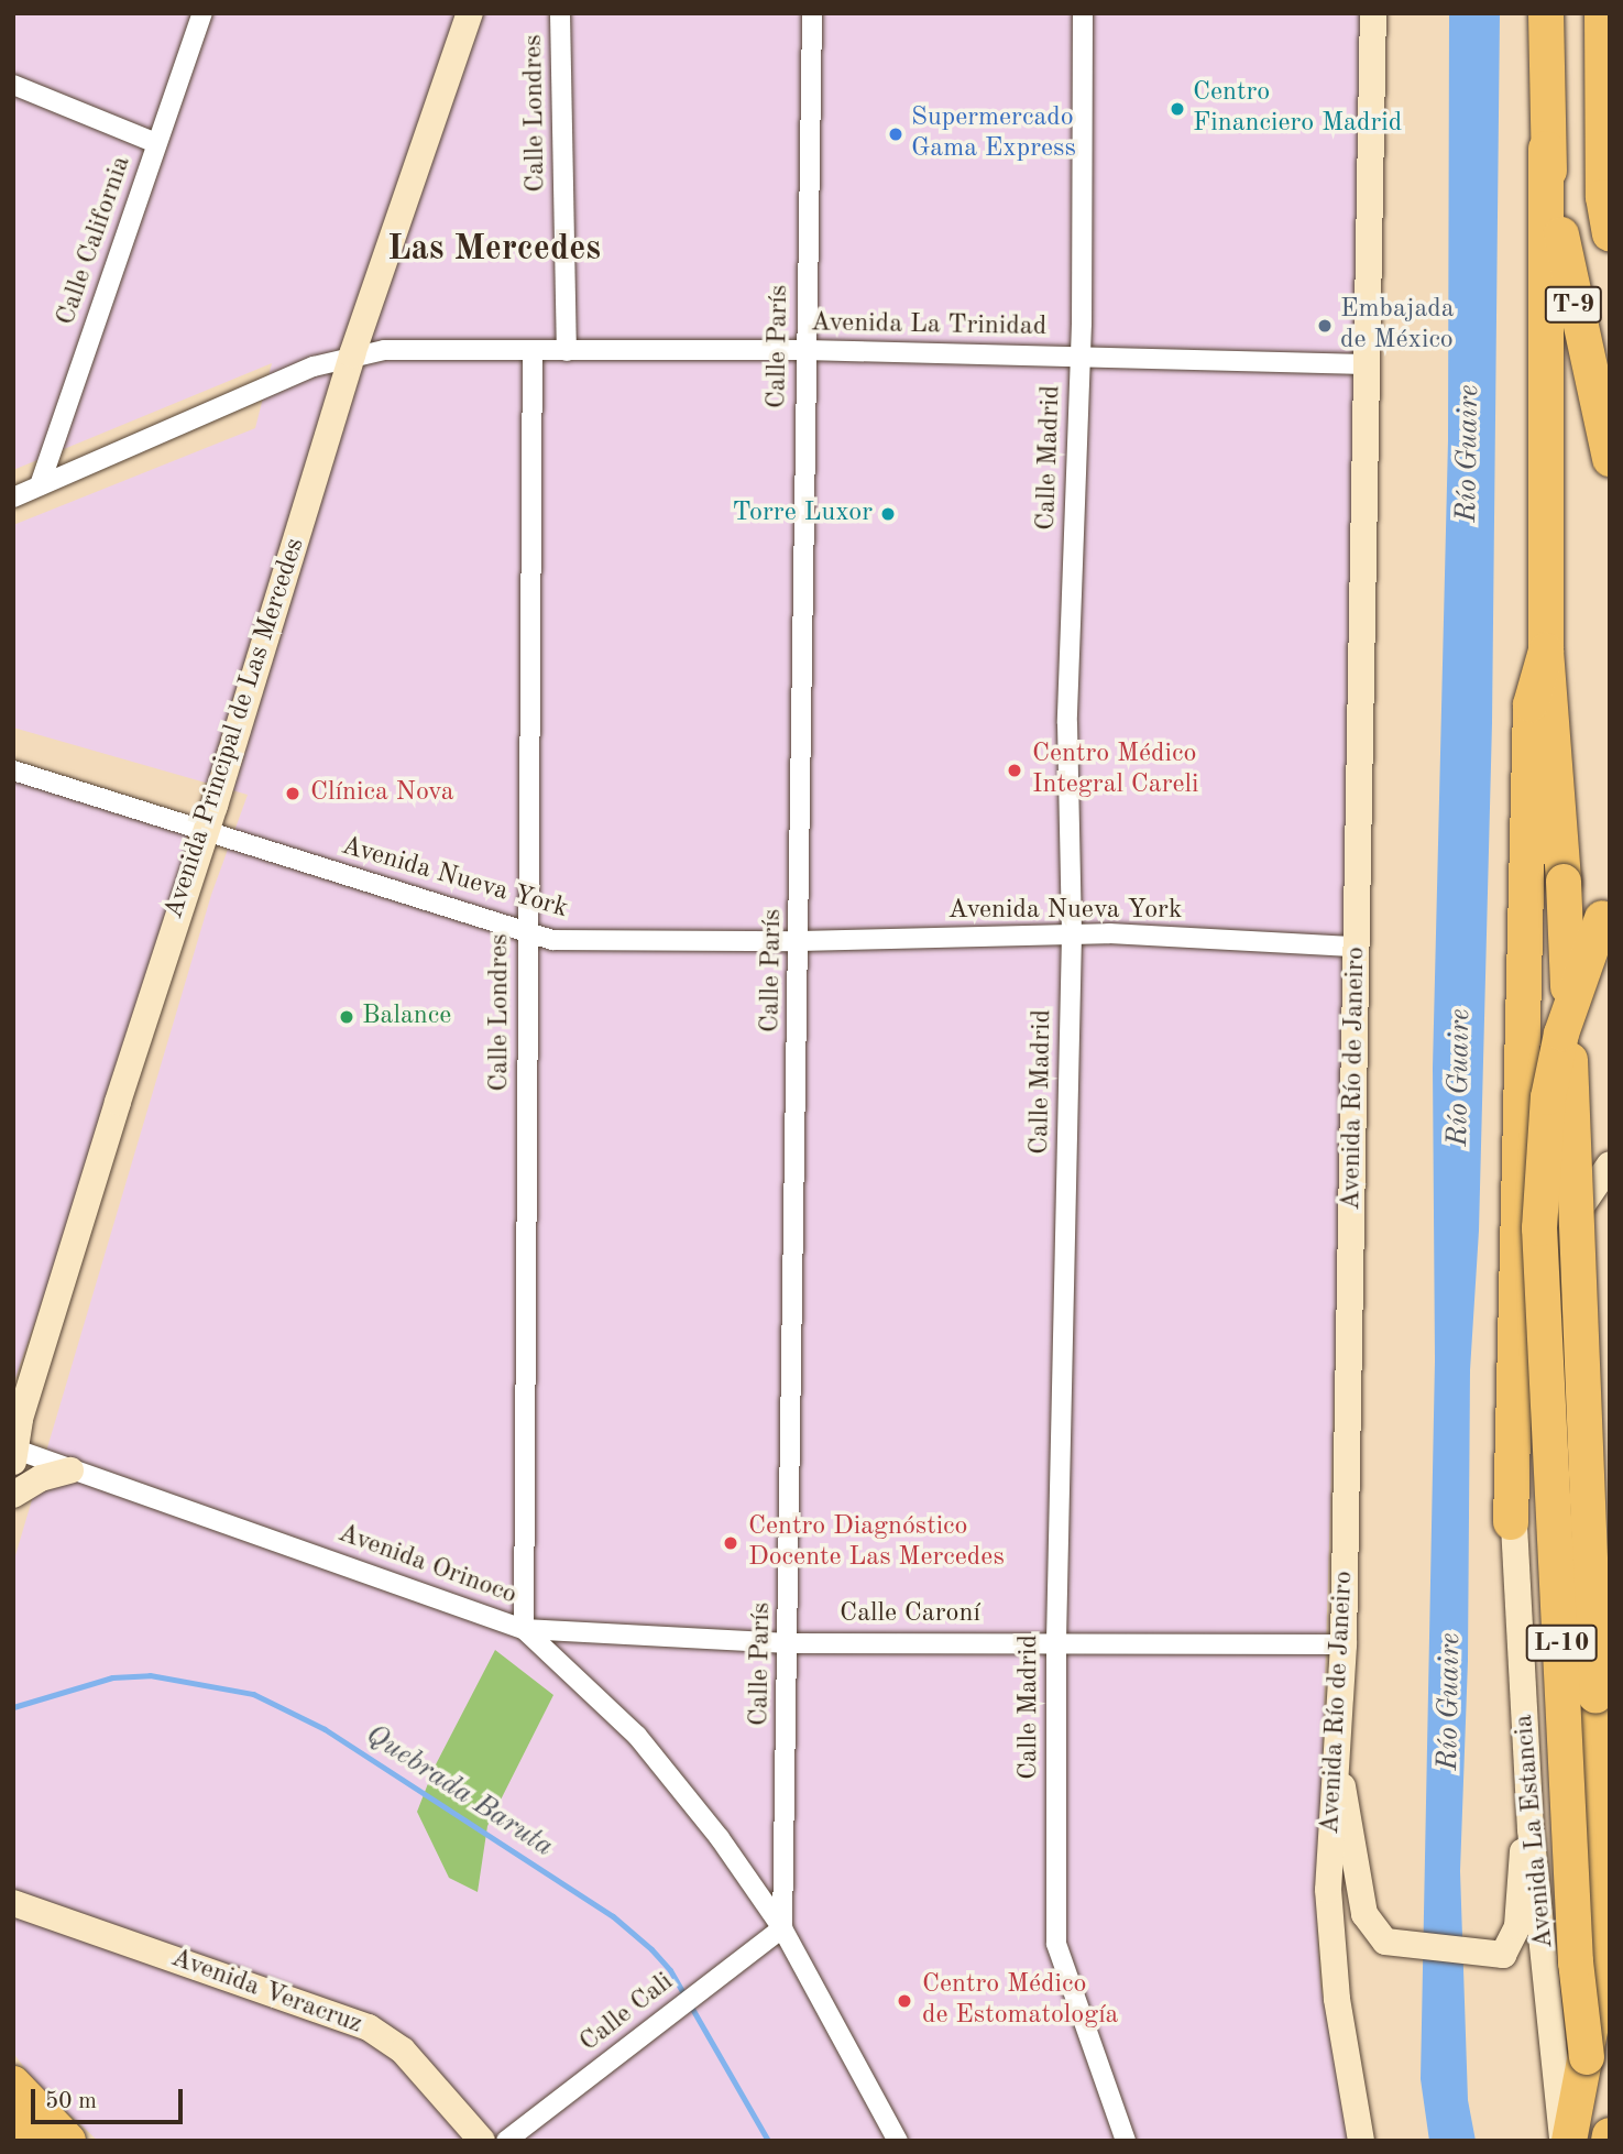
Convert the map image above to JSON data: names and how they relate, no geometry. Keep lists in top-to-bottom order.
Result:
{
  "streets": {
    "highway": ["T-9", "L-10"],
    "street": [
      "Calle Londres",
      "Calle California",
      "Avenida La Trinidad",
      "Calle París",
      "Calle Madrid",
      "Avenida Principal de Las Mercedes",
      "Avenida Nueva York",
      "Avenida Río de Janeiro",
      "Avenida Orinoco",
      "Calle Caroní",
      "Avenida La Estancia",
      "Avenida Veracruz",
      "Calle Cali"
    ]
  },
  "crossings": [
    ["Calle Londres", "Avenida La Trinidad"],
    ["Calle Londres", "Avenida Nueva York"],
    ["Calle Londres", "Avenida Orinoco"],
    ["Calle Londres", "Calle Caroní"],
    ["Calle California", "Avenida La Trinidad"],
    ["Avenida La Trinidad", "Calle París"],
    ["Avenida La Trinidad", "Calle Madrid"],
    ["Avenida La Trinidad", "Avenida Principal de Las Mercedes"],
    ["Avenida La Trinidad", "Avenida Río de Janeiro"],
    ["Calle París", "Avenida Nueva York"],
    ["Calle París", "Avenida Orinoco"],
    ["Calle París", "Calle Caroní"],
    ["Calle París", "Calle Cali"],
    ["Calle Madrid", "Avenida Nueva York"],
    ["Calle Madrid", "Calle Caroní"],
    ["Avenida Principal de Las Mercedes", "Avenida Nueva York"],
    ["Avenida Principal de Las Mercedes", "Avenida Orinoco"],
    ["Avenida Nueva York", "Avenida Río de Janeiro"],
    ["Avenida Río de Janeiro", "Calle Caroní"],
    ["Avenida Orinoco", "Calle Caroní"],
    ["Avenida Orinoco", "Calle Cali"],
    ["L-10", "Avenida La Estancia"]
  ],
  "districts": ["Las Mercedes"],
  "water": ["Río Guaire", "Quebrada Baruta"],
  "places": [
    "Centro Financiero Madrid",
    "Supermercado Gama Express",
    "Embajada de México",
    "Torre Luxor",
    "Centro Médico Integral Careli",
    "Clínica Nova",
    "Balance",
    "Centro Diagnóstico Docente Las Mercedes",
    "Centro Médico de Estomatología"
  ],
  "scale_bar": "50 m"
}
